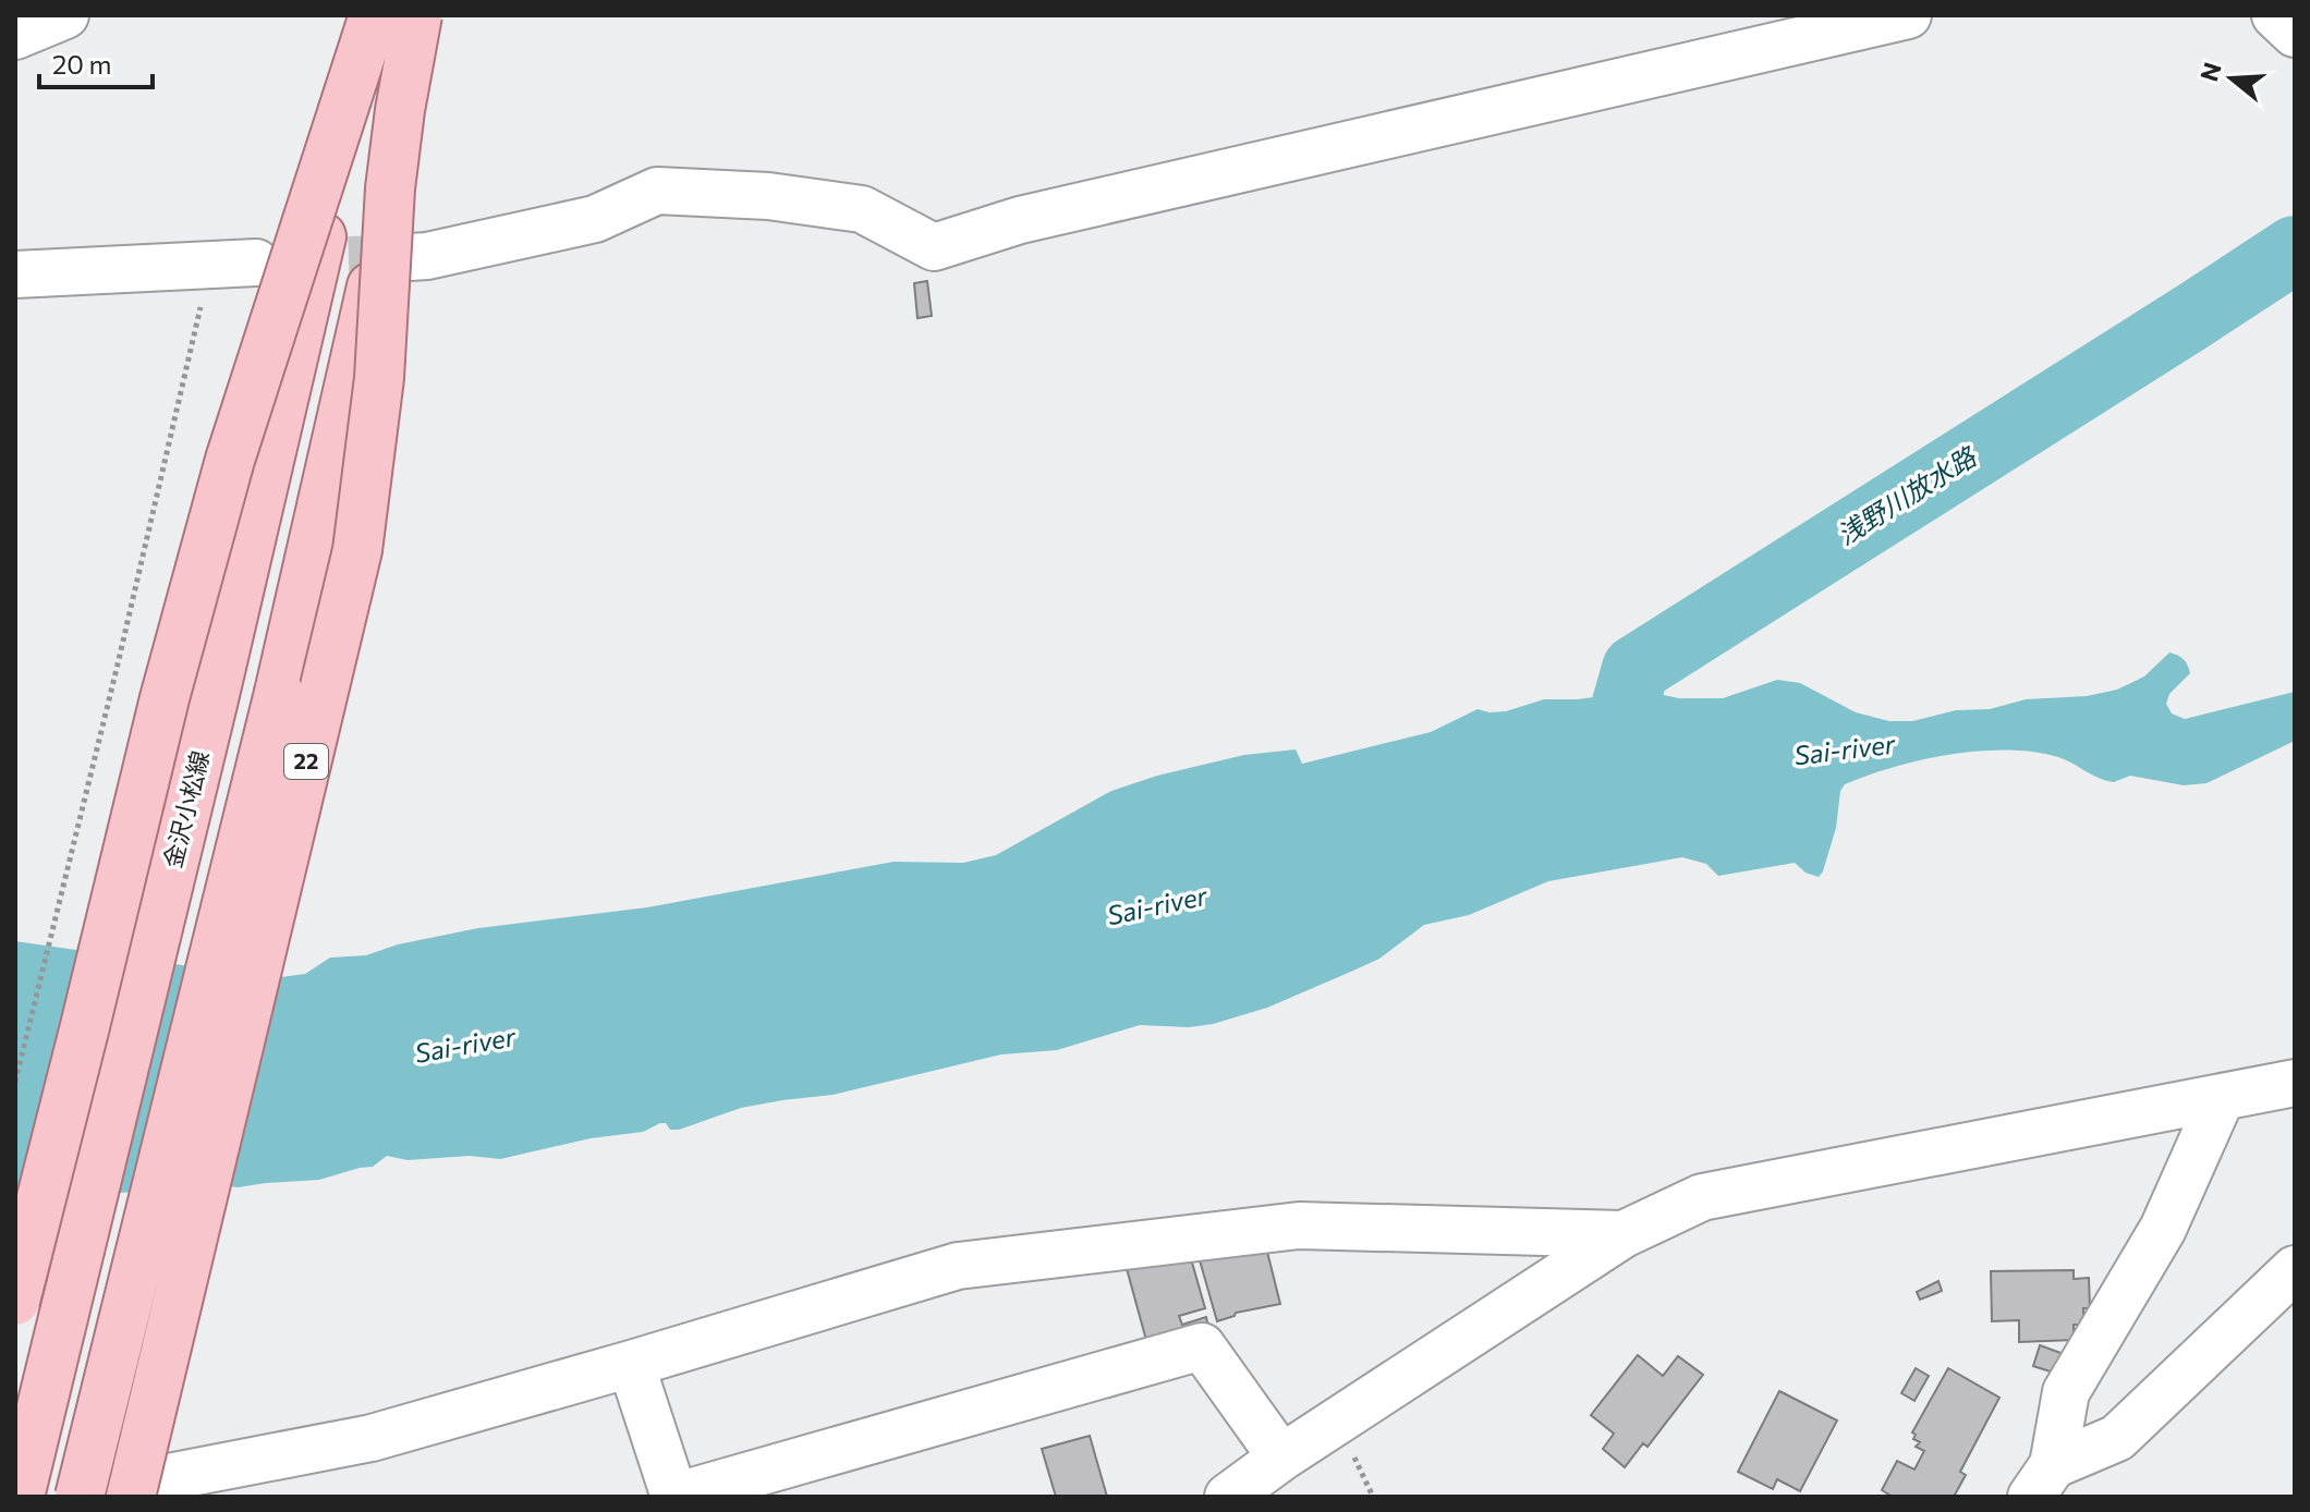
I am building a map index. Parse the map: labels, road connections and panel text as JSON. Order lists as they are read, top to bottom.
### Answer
{
  "streets": {
    "main road": ["22", "金沢小松線"]
  },
  "water": ["浅野川放水路", "Sai-river"],
  "scale_bar": "20 m",
  "north": "left"
}
